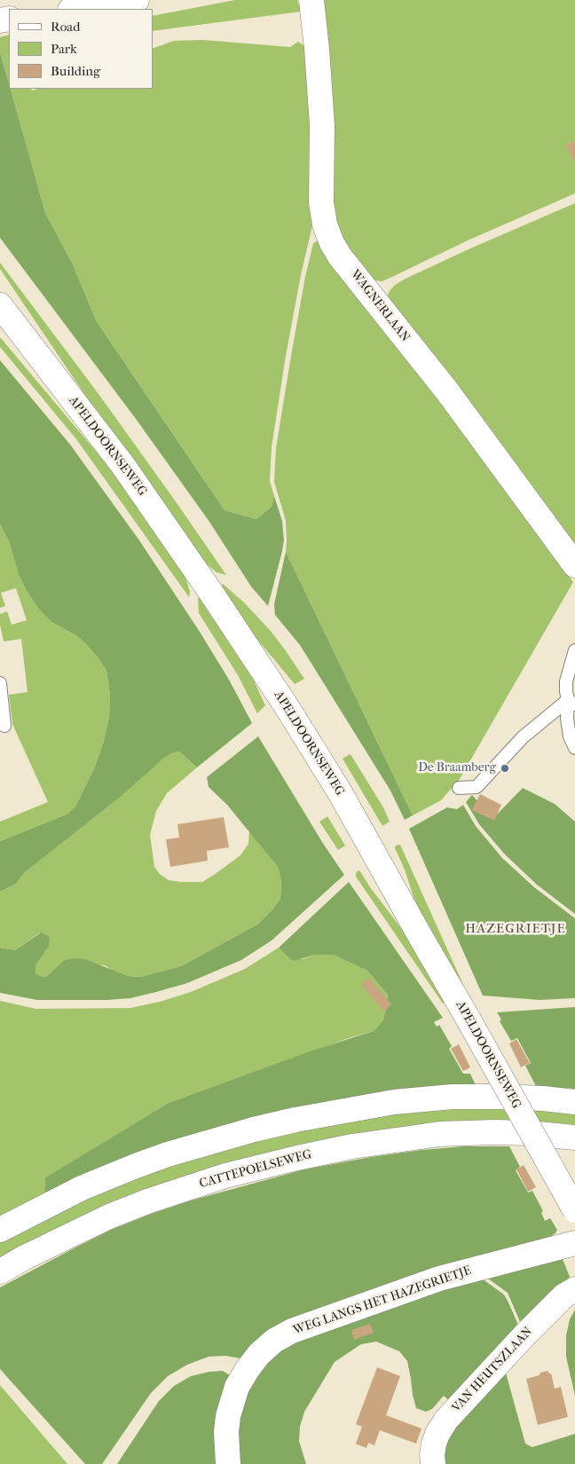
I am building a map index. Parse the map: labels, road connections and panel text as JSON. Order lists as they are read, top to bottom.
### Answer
{
  "streets": {
    "street": [
      "WAGNERLAAN",
      "APELDOORNSEWEG",
      "CATTEPOELSEWEG",
      "WEG LANGS HET HAZEGRIETJE",
      "VAN HEUTSZLAAN"
    ]
  },
  "districts": ["HAZEGRIETJE"],
  "places": ["De Braamberg"],
  "legend": ["Road", "Park", "Building"]
}
